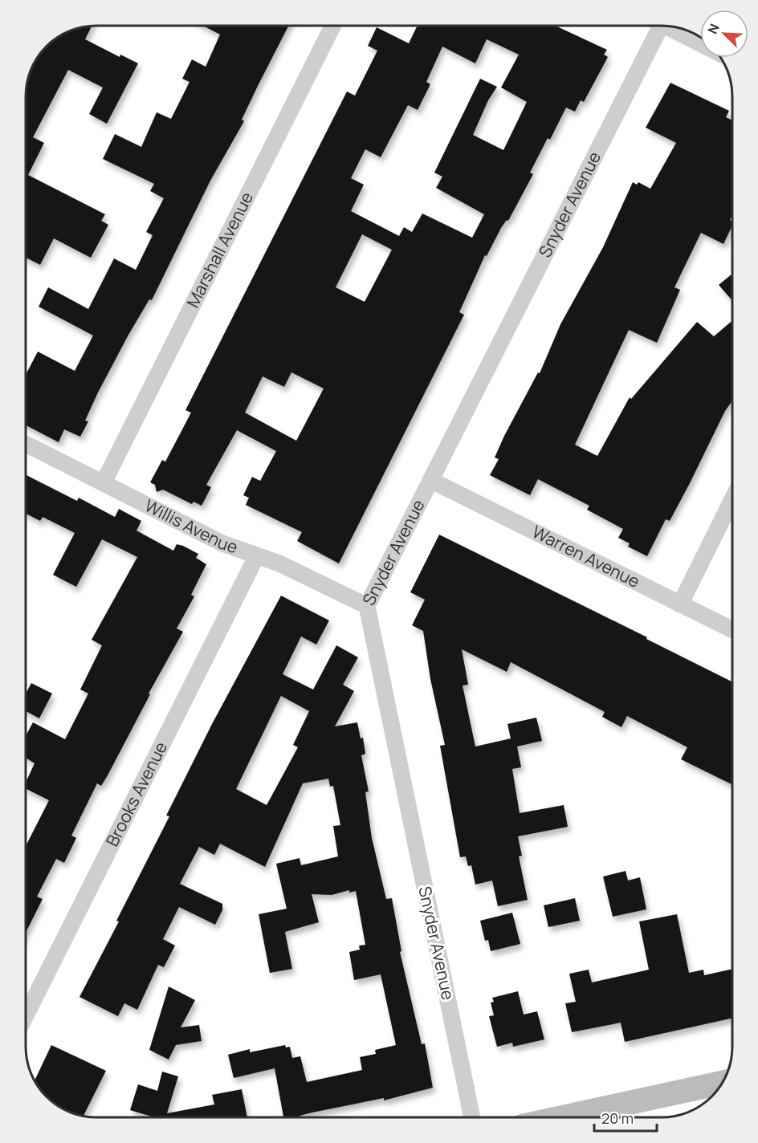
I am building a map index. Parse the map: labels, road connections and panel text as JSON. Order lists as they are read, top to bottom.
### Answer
{
  "streets": {
    "street": [
      "Snyder Avenue",
      "Marshall Avenue",
      "Willis Avenue",
      "Warren Avenue",
      "Brooks Avenue"
    ]
  },
  "crossings": [
    ["Snyder Avenue", "Willis Avenue"],
    ["Snyder Avenue", "Warren Avenue"],
    ["Marshall Avenue", "Willis Avenue"],
    ["Willis Avenue", "Brooks Avenue"]
  ],
  "scale_bar": "20 m",
  "north": "top left"
}
